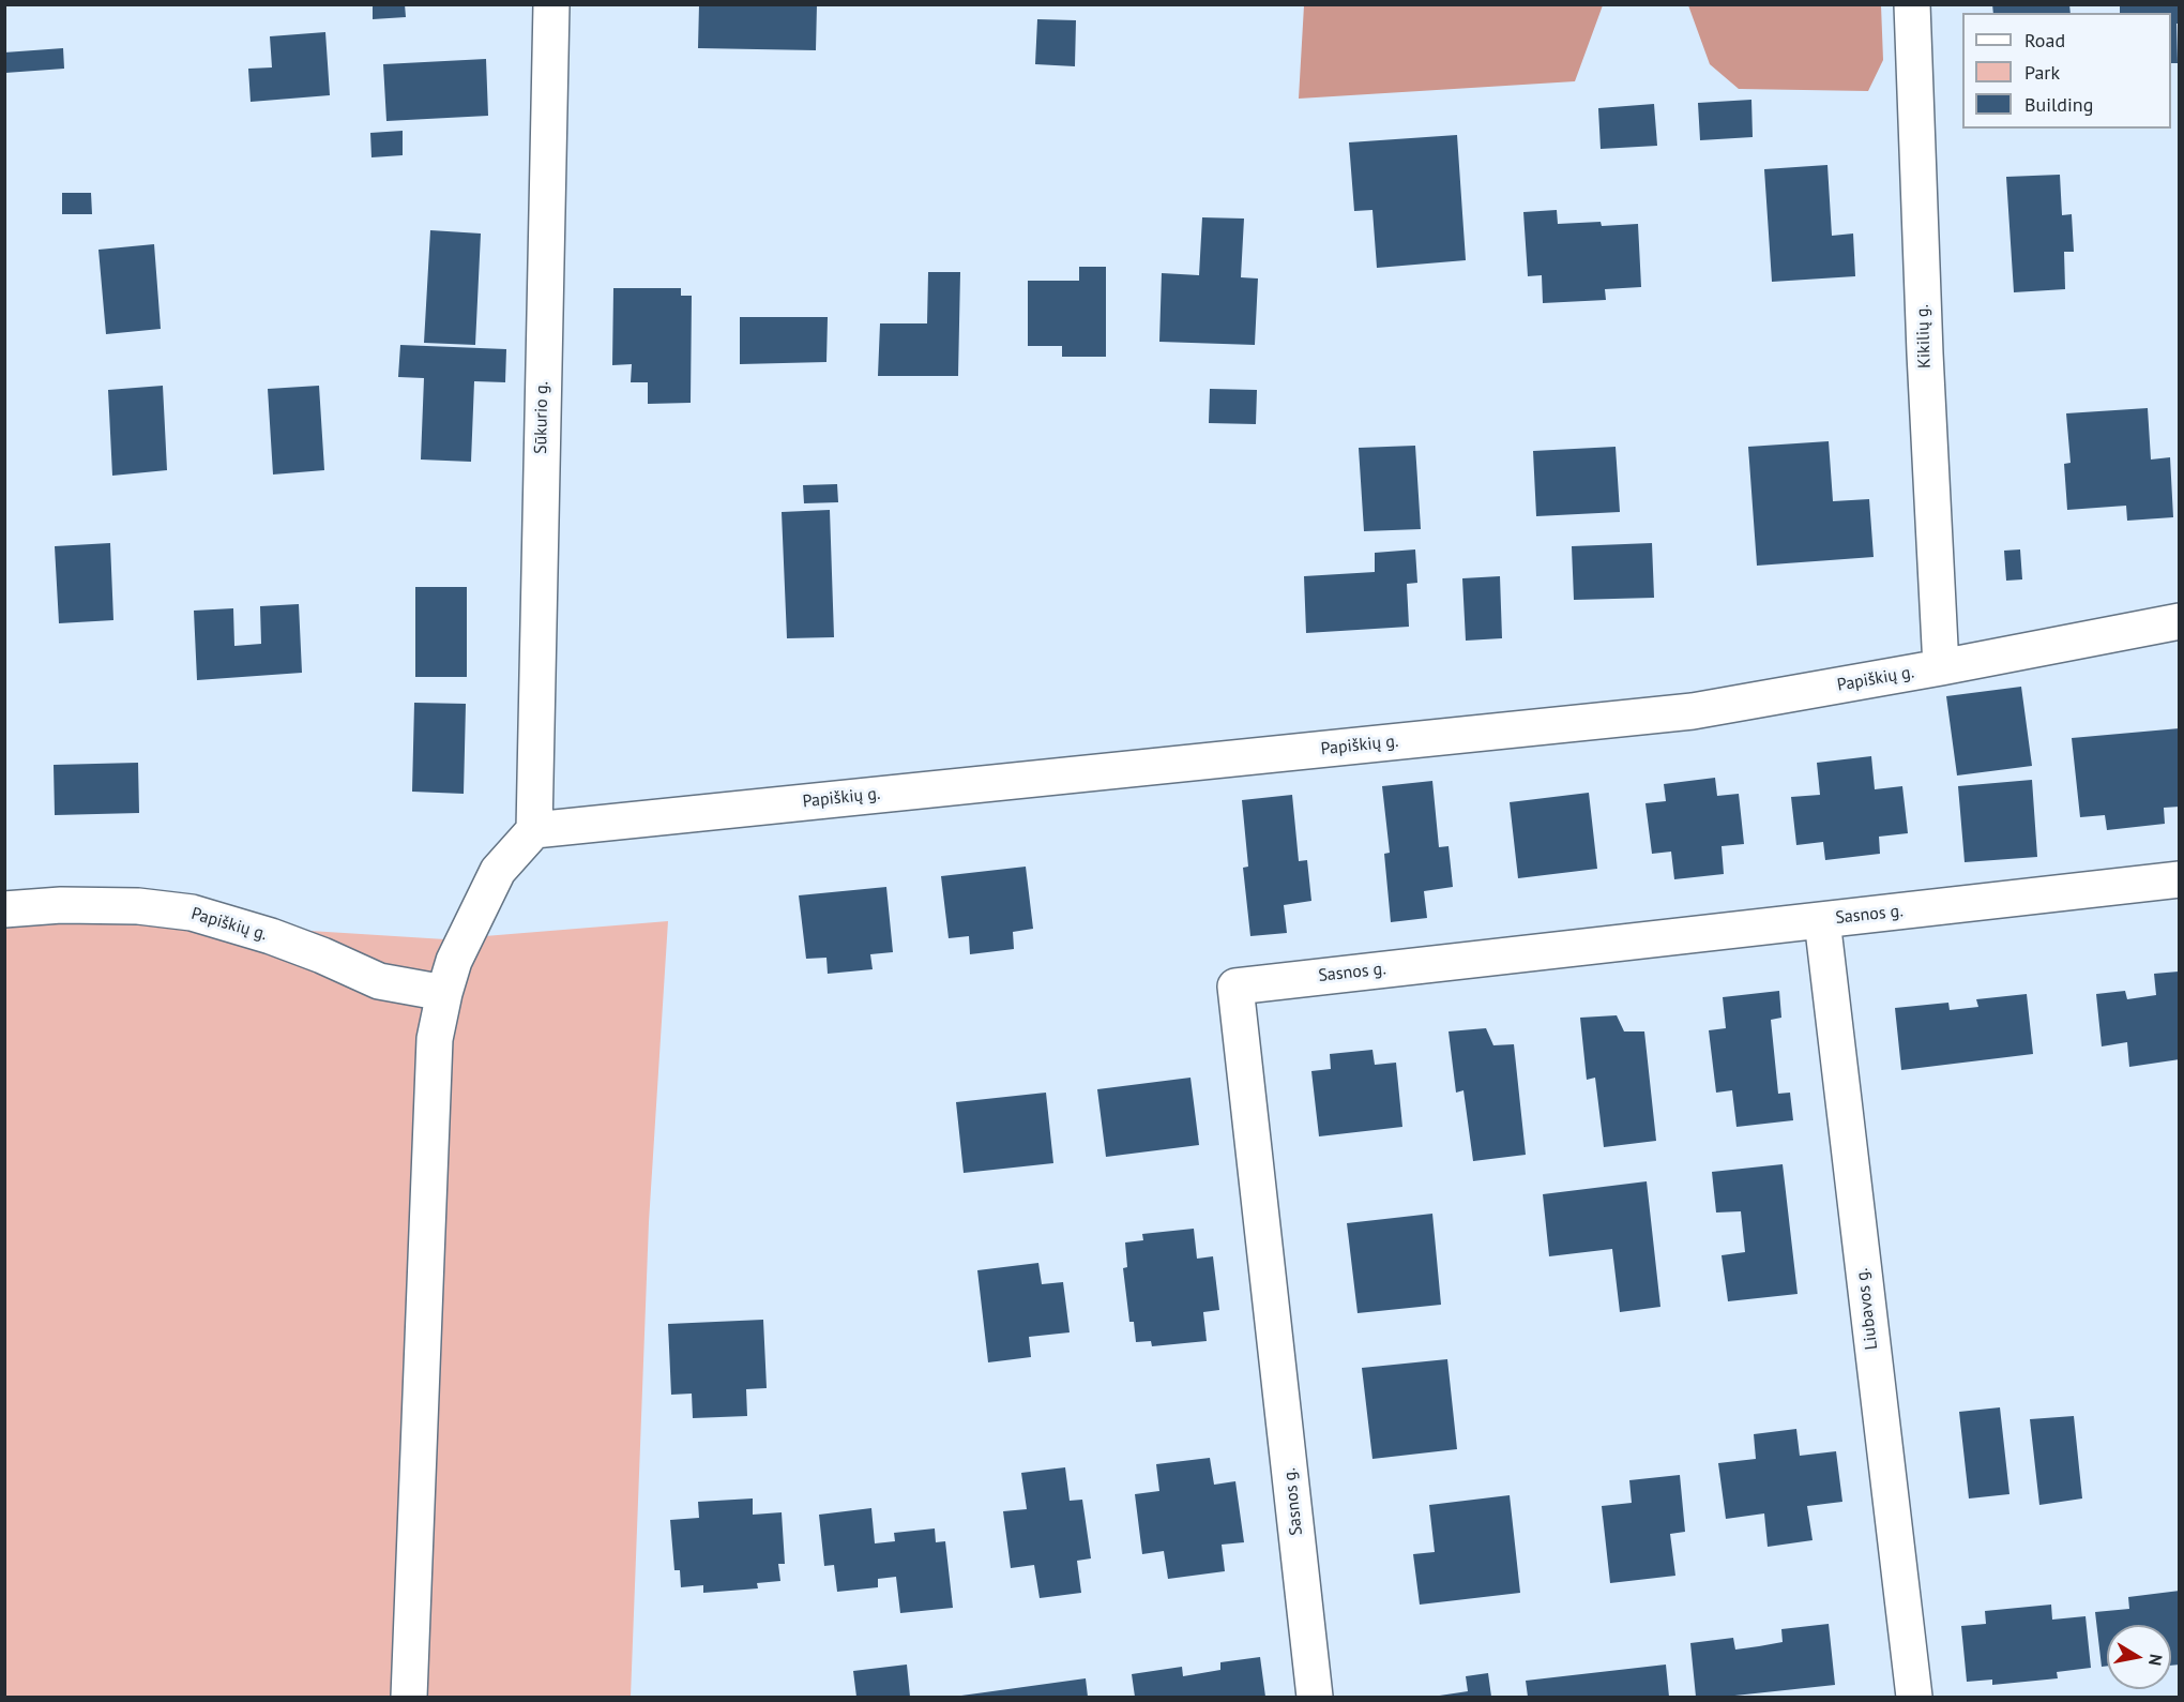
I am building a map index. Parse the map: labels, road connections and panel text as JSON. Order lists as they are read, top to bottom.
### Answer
{
  "streets": {
    "street": [
      "Kikilių g.",
      "Sūkurio g.",
      "Papiškių g.",
      "Sasnos g.",
      "Liubavos g."
    ]
  },
  "crossings": [
    ["Kikilių g.", "Papiškių g."],
    ["Sūkurio g.", "Papiškių g."],
    ["Sasnos g.", "Liubavos g."]
  ],
  "legend": ["Road", "Park", "Building"],
  "north": "right"
}
